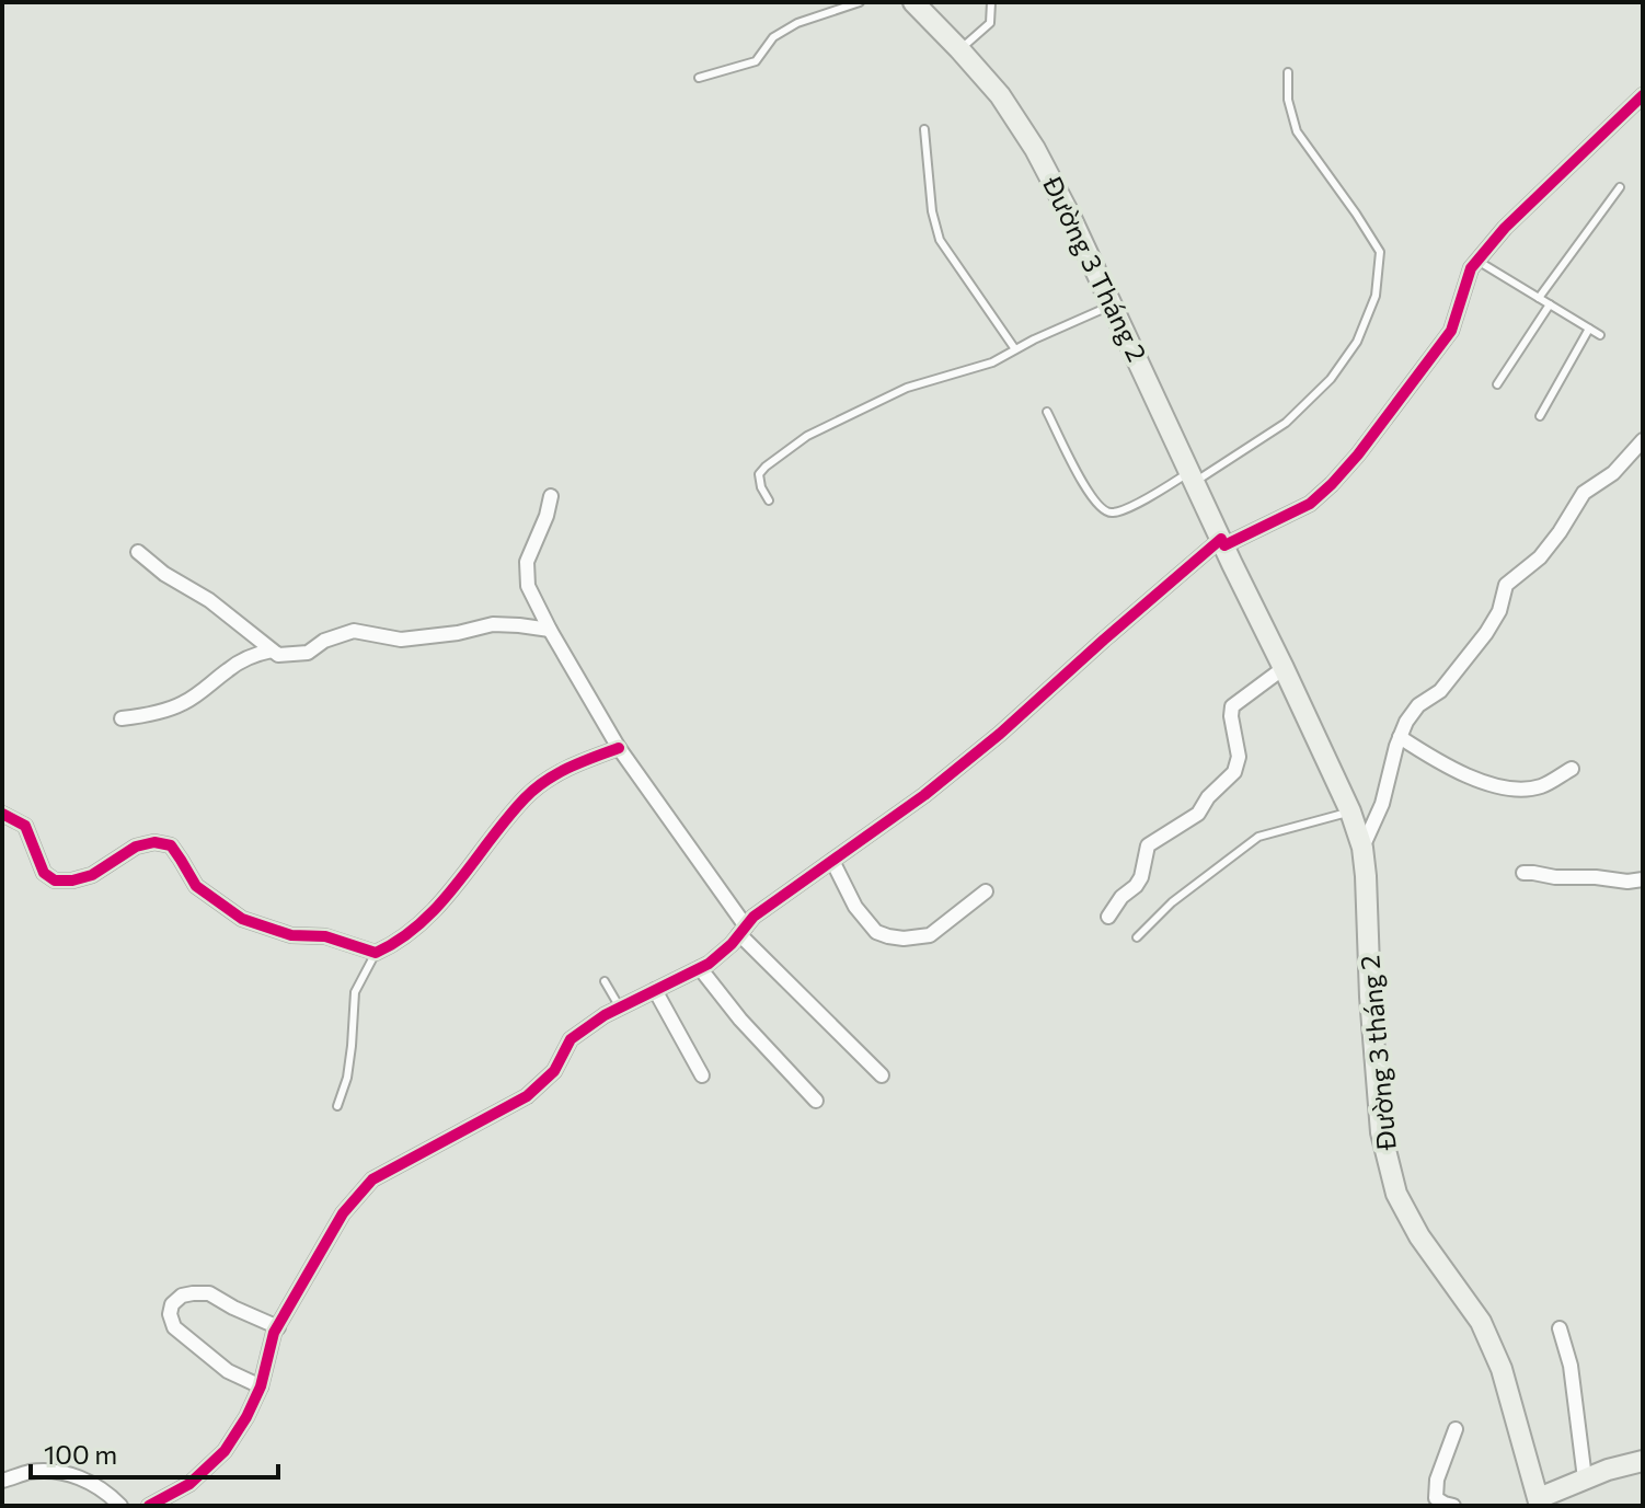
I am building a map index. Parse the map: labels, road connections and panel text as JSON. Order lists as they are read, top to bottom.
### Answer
{
  "streets": {
    "main road": ["Đường 3 Tháng 2", "Đường 3 tháng 2"]
  },
  "crossings": [
    ["Đường 3 Tháng 2", "Đường 3 tháng 2"]
  ],
  "scale_bar": "100 m"
}
